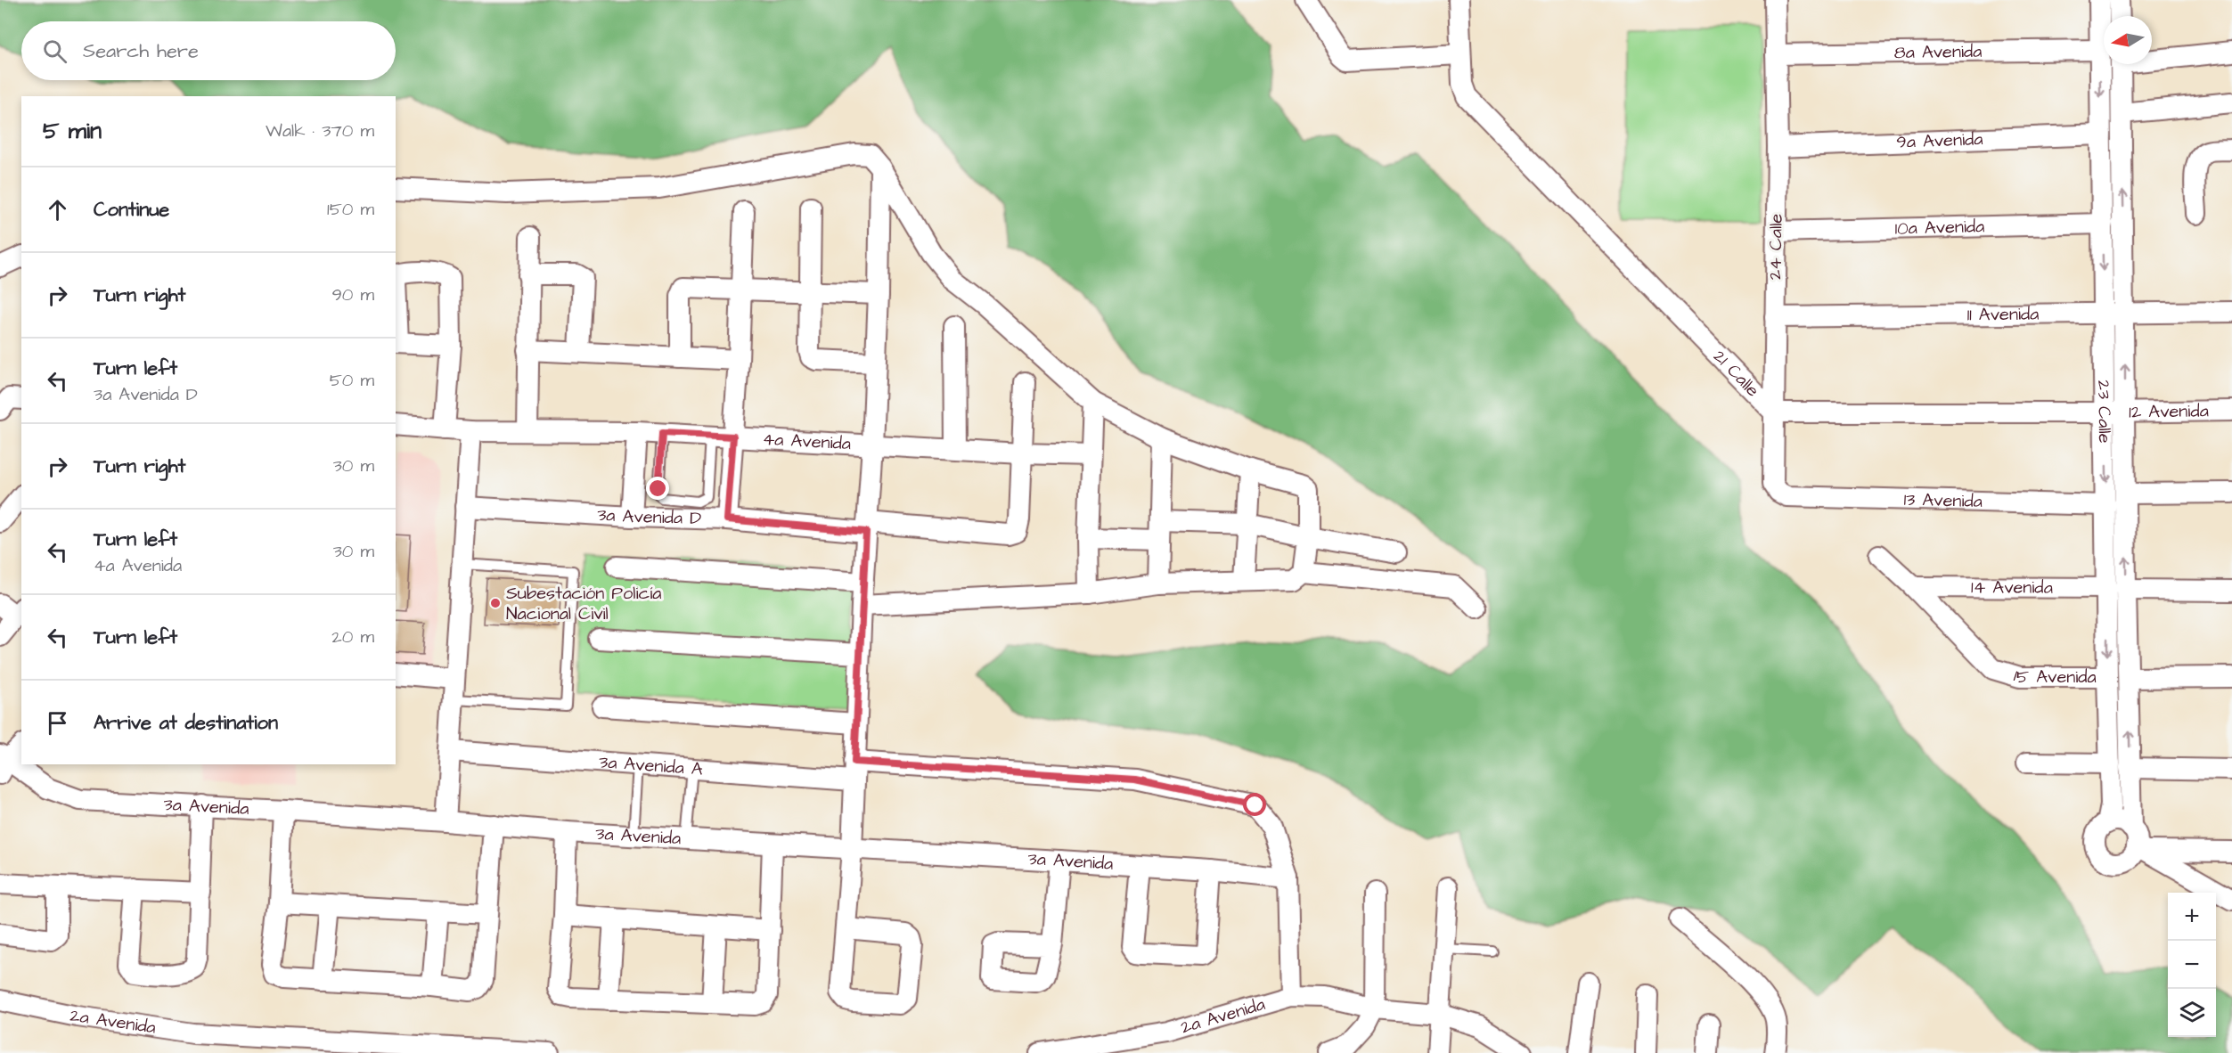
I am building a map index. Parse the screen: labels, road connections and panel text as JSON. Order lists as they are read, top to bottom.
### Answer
{
  "streets": {
    "street": [
      "8a Avenida",
      "9a Avenida",
      "10a Avenida",
      "24 Calle",
      "11 Avenida",
      "21 Calle",
      "23 Calle",
      "12 Avenida",
      "4a Avenida",
      "13 Avenida",
      "3a Avenida D",
      "14 Avenida",
      "15 Avenida",
      "3a Avenida A",
      "3a Avenida",
      "2a Avenida"
    ]
  },
  "crossings": [
    ["8a Avenida", "24 Calle"],
    ["8a Avenida", "23 Calle"],
    ["9a Avenida", "24 Calle"],
    ["9a Avenida", "23 Calle"],
    ["10a Avenida", "24 Calle"],
    ["10a Avenida", "23 Calle"],
    ["24 Calle", "11 Avenida"],
    ["24 Calle", "21 Calle"],
    ["24 Calle", "13 Avenida"],
    ["11 Avenida", "23 Calle"],
    ["23 Calle", "12 Avenida"],
    ["23 Calle", "13 Avenida"],
    ["23 Calle", "14 Avenida"],
    ["23 Calle", "15 Avenida"],
    ["4a Avenida", "3a Avenida D"],
    ["14 Avenida", "15 Avenida"],
    ["3a Avenida A", "3a Avenida"],
    ["3a Avenida A", "2a Avenida"]
  ],
  "places": ["Subestación Policía Nacional Civil"],
  "north": "left",
  "page": {
    "search": "Search here",
    "heading": ["5 min", "Walk · 370 m"],
    "list": [
      ["Continue", "150 m"],
      ["Turn right", "90 m"],
      ["Turn left", "3a Avenida D", "50 m"],
      ["Turn right", "30 m"],
      ["Turn left", "4a Avenida", "30 m"],
      ["Turn left", "20 m"],
      "Arrive at destination"
    ],
    "map_buttons": ["+", "−"]
  }
}
